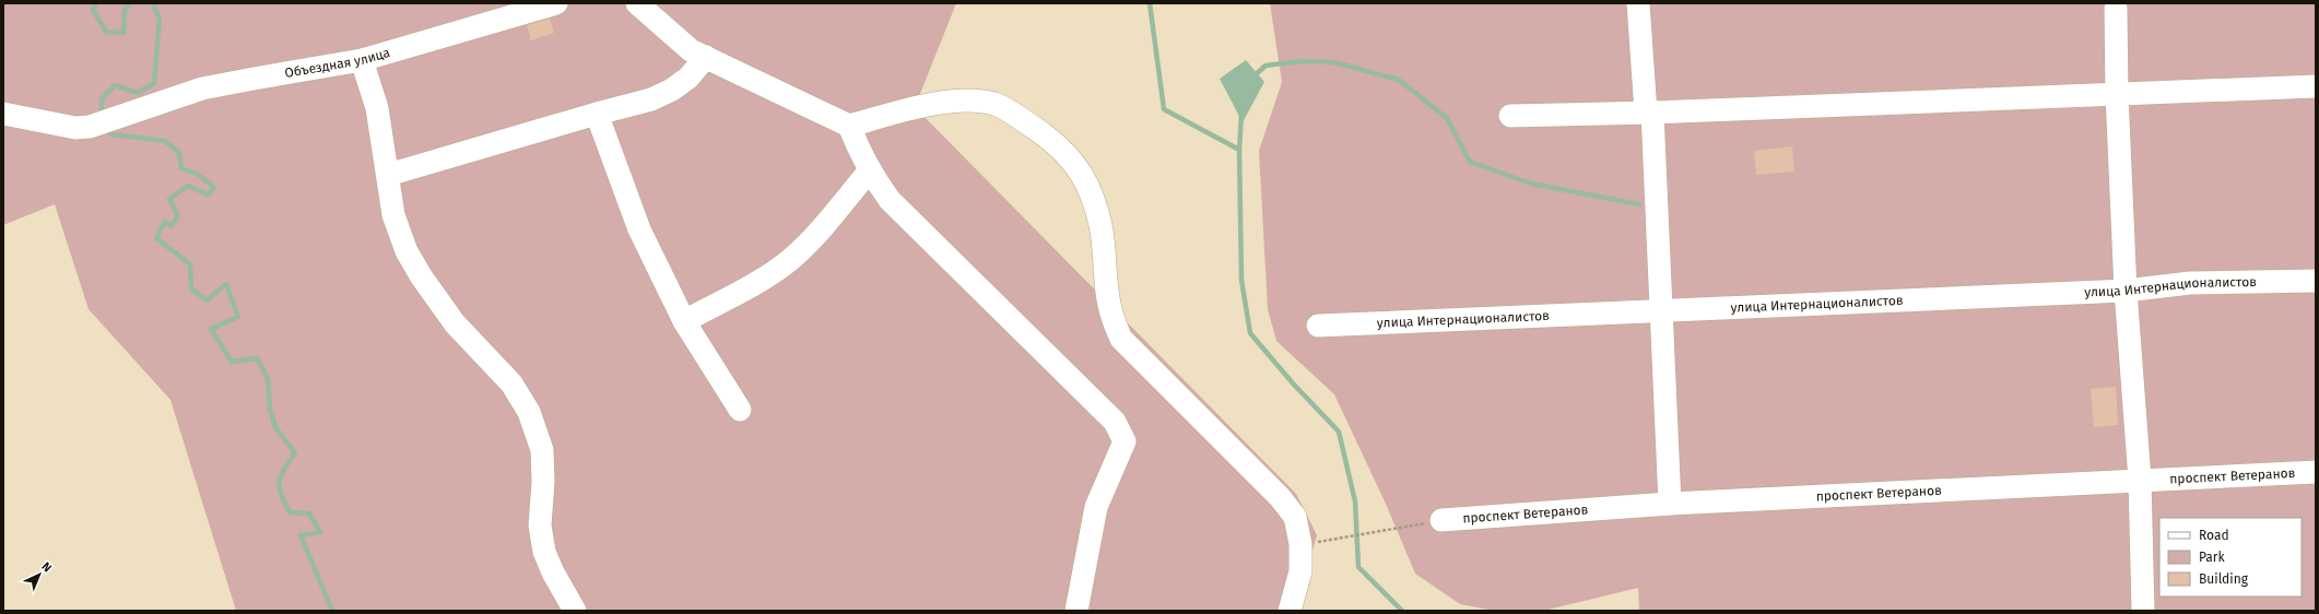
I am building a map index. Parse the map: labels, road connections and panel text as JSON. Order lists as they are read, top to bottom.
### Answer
{
  "streets": {
    "street": ["Объездная улица", "улица Интернационалистов", "проспект Ветеранов"]
  },
  "legend": ["Road", "Park", "Building"],
  "north": "top right"
}
